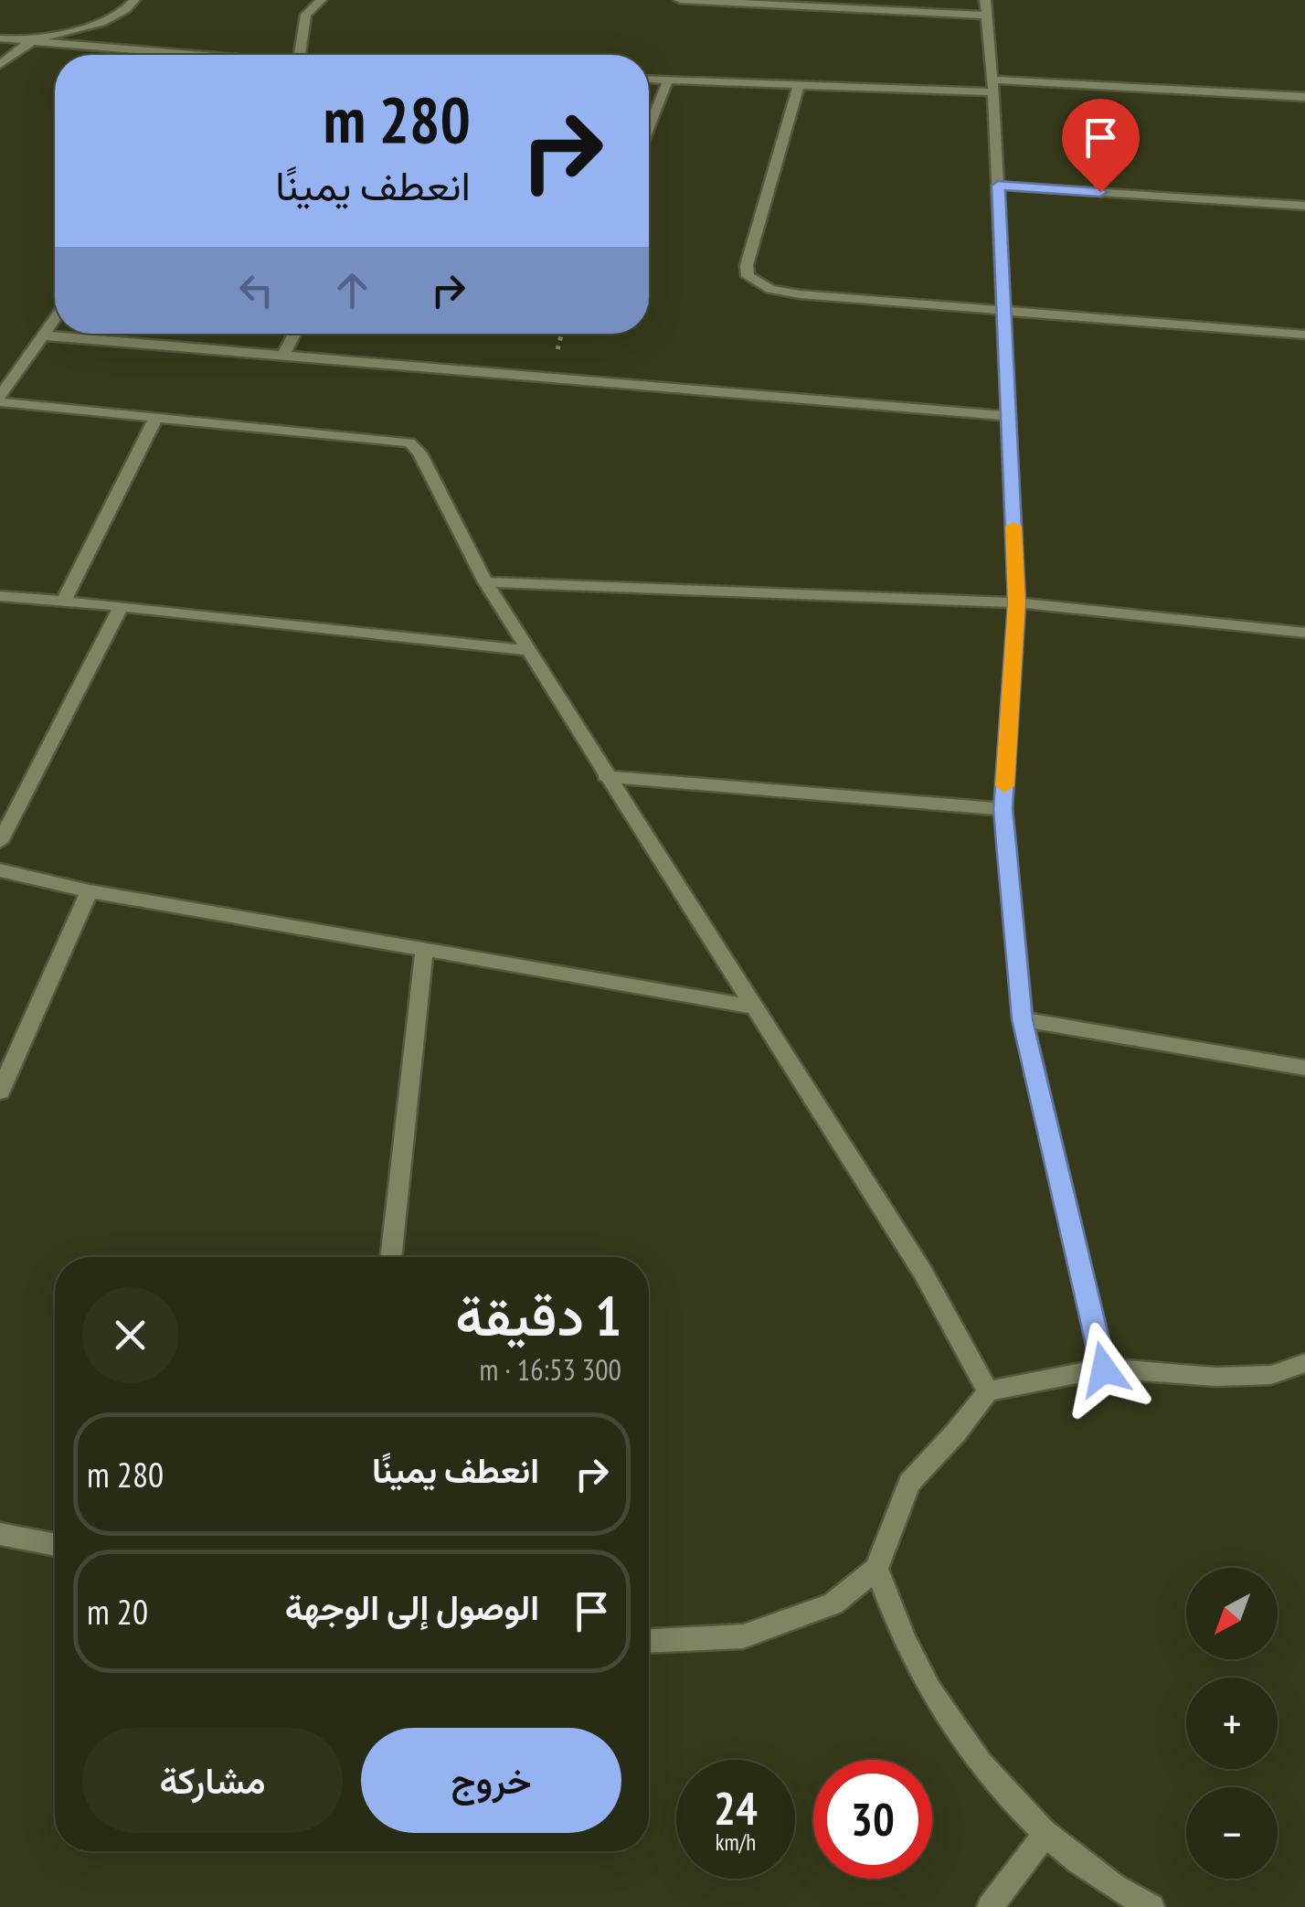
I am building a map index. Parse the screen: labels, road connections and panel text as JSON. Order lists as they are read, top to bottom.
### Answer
{
  "north": "bottom left",
  "page": {
    "turn": ["280 m", "انعطف يمينًا"],
    "heading": ["1 دقيقة", "300 m · 16:53"],
    "list": [
      {
        "name": "انعطف يمينًا",
        "value": "280 m"
      },
      {
        "name": "الوصول إلى الوجهة",
        "value": "20 m"
      }
    ],
    "map_buttons": ["+", "−"],
    "buttons": ["خروج", "مشاركة"],
    "speed": "24 km/h",
    "limit": "30"
  }
}
